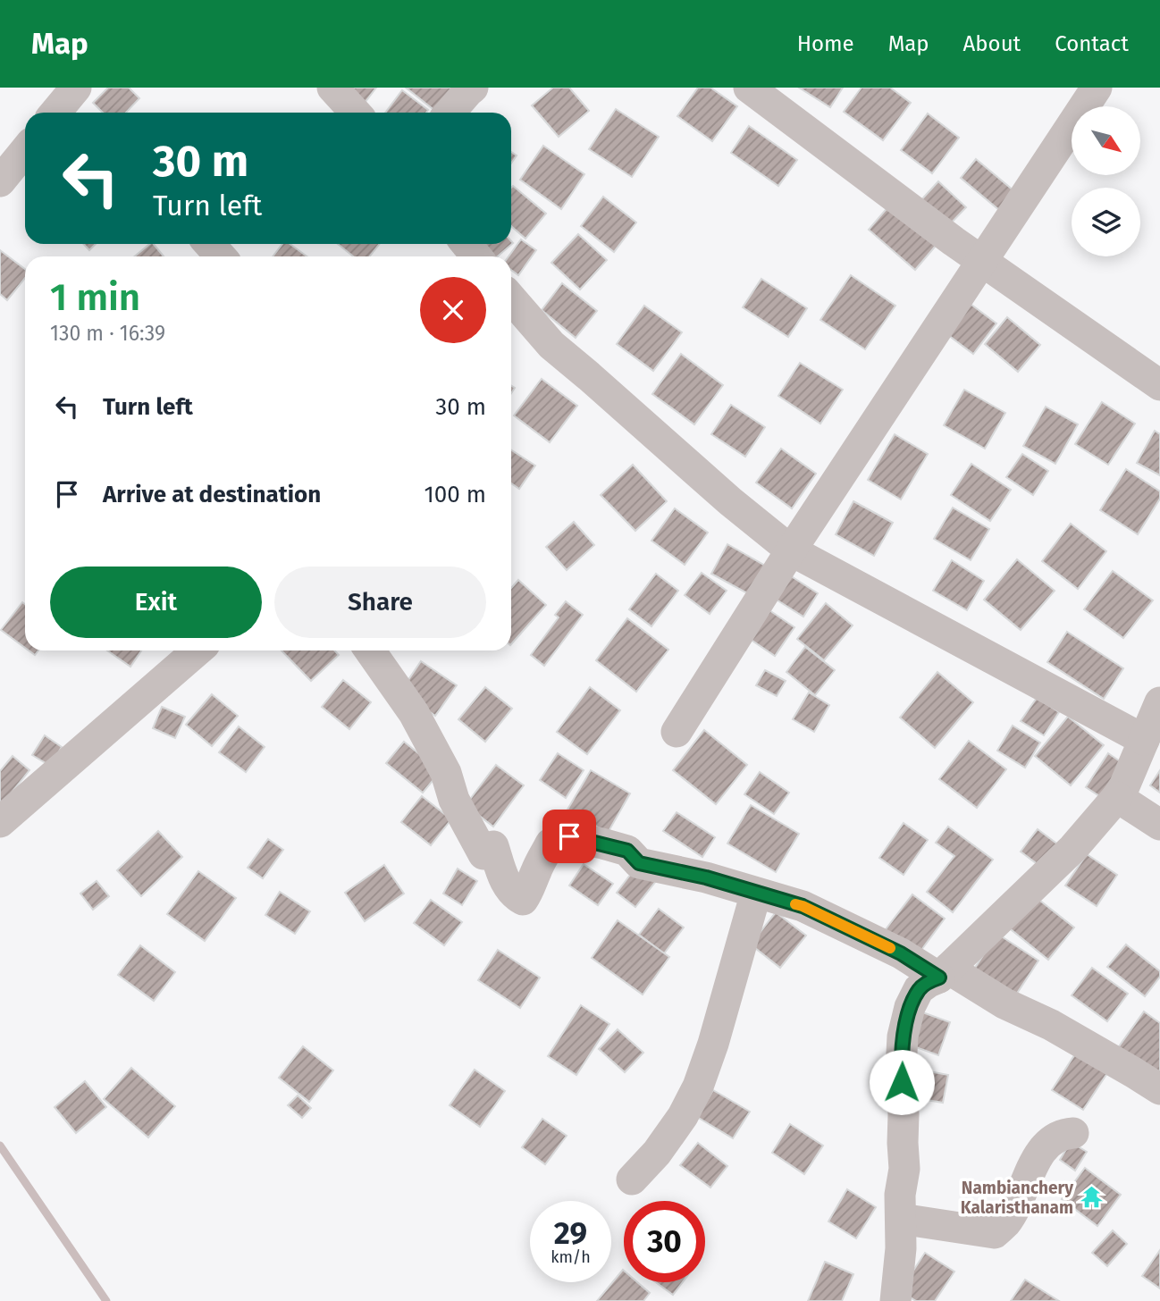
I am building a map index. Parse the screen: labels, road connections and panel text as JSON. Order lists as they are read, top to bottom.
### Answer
{
  "places": {
    "temple": ["Nambianchery Kalaristhanam"]
  },
  "north": "bottom right",
  "page": {
    "header": "Map",
    "nav": [
      "Home",
      "Map",
      "About",
      "Contact"
    ],
    "turn": ["30 m", "Turn left"],
    "heading": ["1 min", "130 m · 16:39"],
    "list": [
      {
        "name": "Turn left",
        "value": "30 m"
      },
      {
        "name": "Arrive at destination",
        "value": "100 m"
      }
    ],
    "buttons": ["Exit", "Share"],
    "speed": "29 km/h",
    "limit": "30"
  }
}
